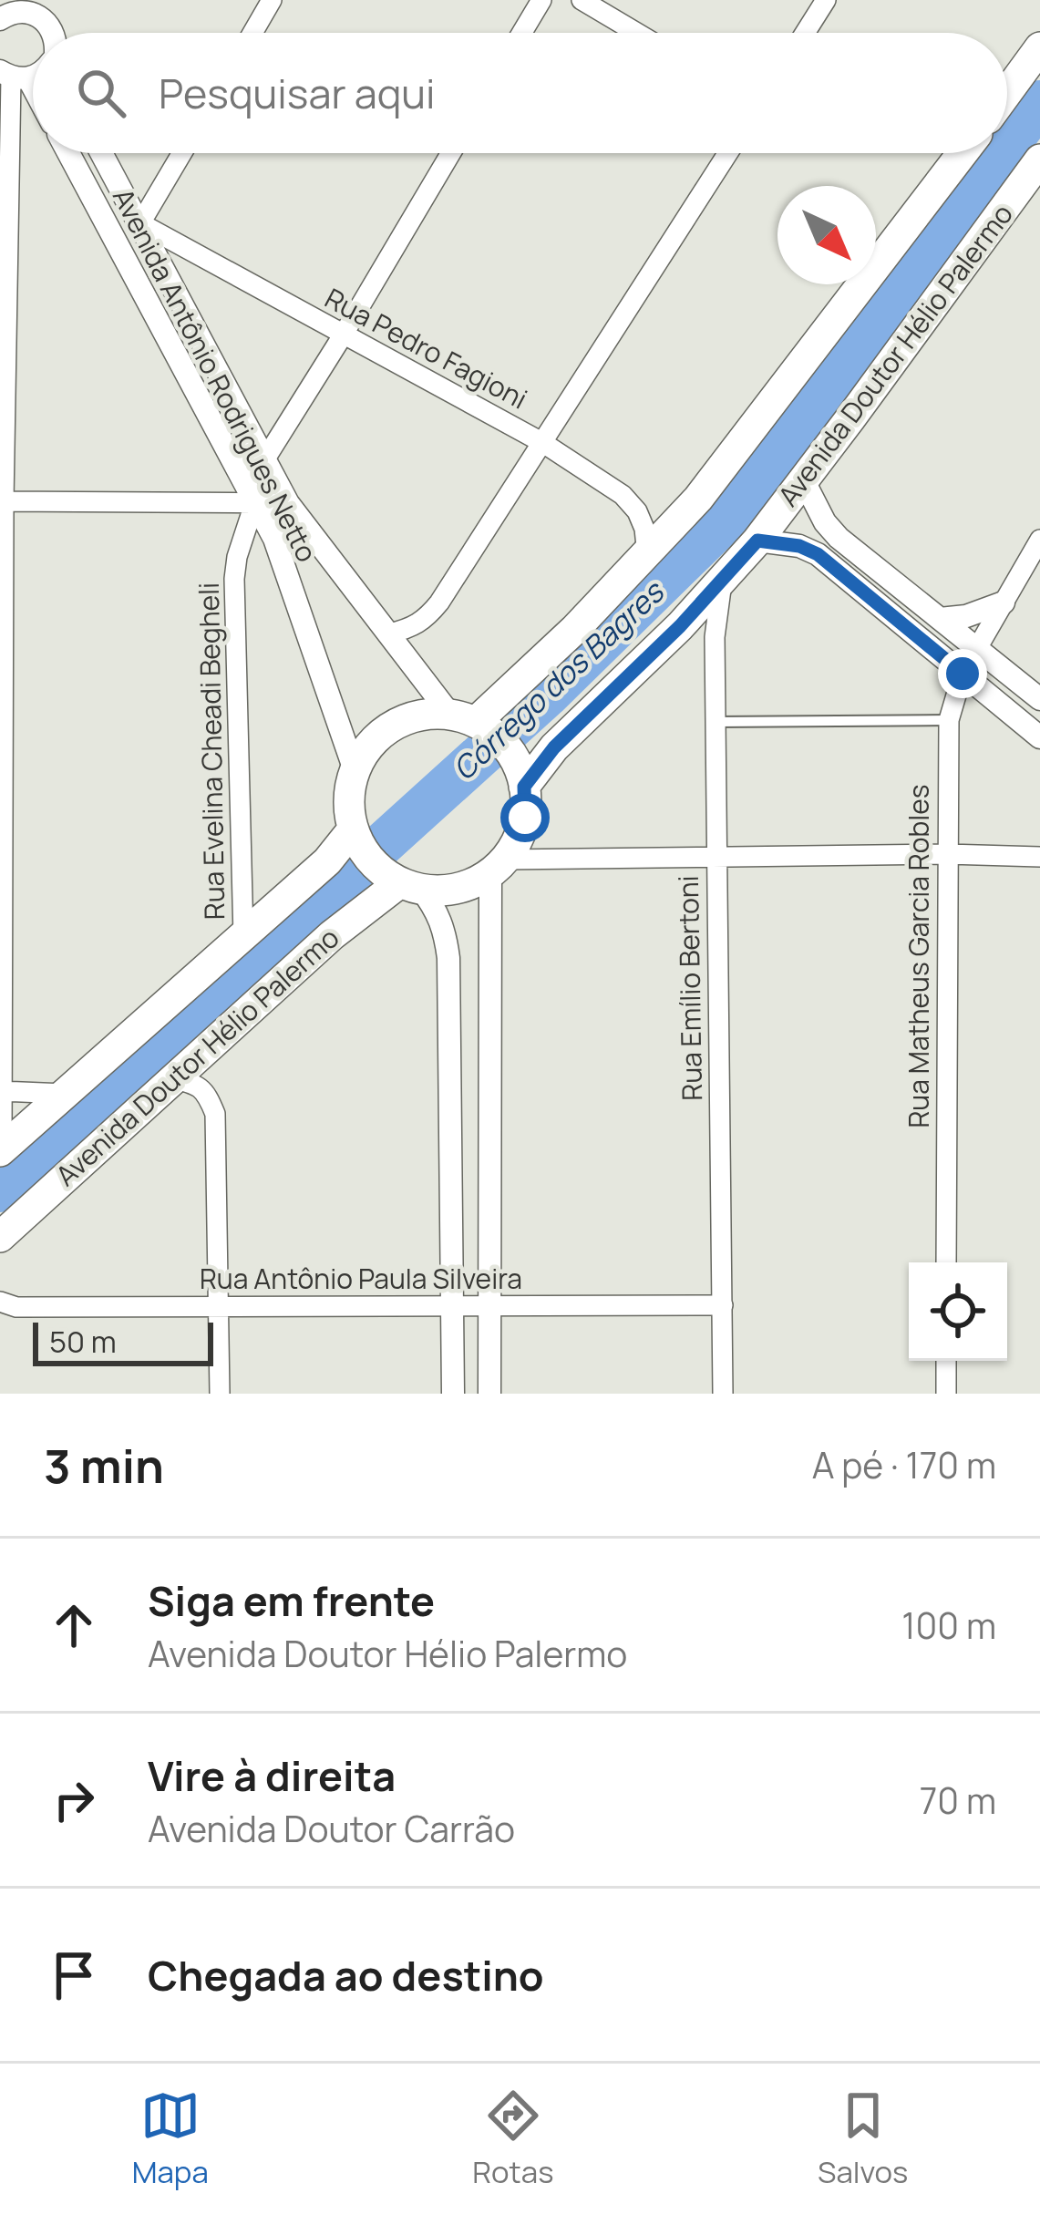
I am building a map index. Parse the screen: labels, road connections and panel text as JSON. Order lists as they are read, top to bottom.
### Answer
{
  "streets": {
    "main road": ["Avenida Doutor Hélio Palermo"],
    "street": [
      "Rua Pedro Fagioni",
      "Avenida Antônio Rodrigues Netto",
      "Rua Evelina Cheadi Begheli",
      "Rua Matheus Garcia Robles",
      "Rua Emílio Bertoni",
      "Rua Antônio Paula Silveira"
    ]
  },
  "crossings": [
    ["Rua Pedro Fagioni", "Avenida Antônio Rodrigues Netto"],
    ["Avenida Doutor Hélio Palermo", "Avenida Antônio Rodrigues Netto"],
    ["Avenida Doutor Hélio Palermo", "Rua Emílio Bertoni"],
    ["Avenida Antônio Rodrigues Netto", "Rua Evelina Cheadi Begheli"],
    ["Rua Emílio Bertoni", "Rua Antônio Paula Silveira"]
  ],
  "water": ["Córrego dos Bagres"],
  "scale_bar": "50 m",
  "north": "bottom right",
  "page": {
    "search": "Pesquisar aqui",
    "scale": "50 m",
    "heading": ["3 min", "A pé · 170 m"],
    "list": [
      ["Siga em frente", "Avenida Doutor Hélio Palermo", "100 m"],
      ["Vire à direita", "Avenida Doutor Carrão", "70 m"],
      "Chegada ao destino"
    ],
    "nav": ["Mapa", "Rotas", "Salvos"]
  }
}
